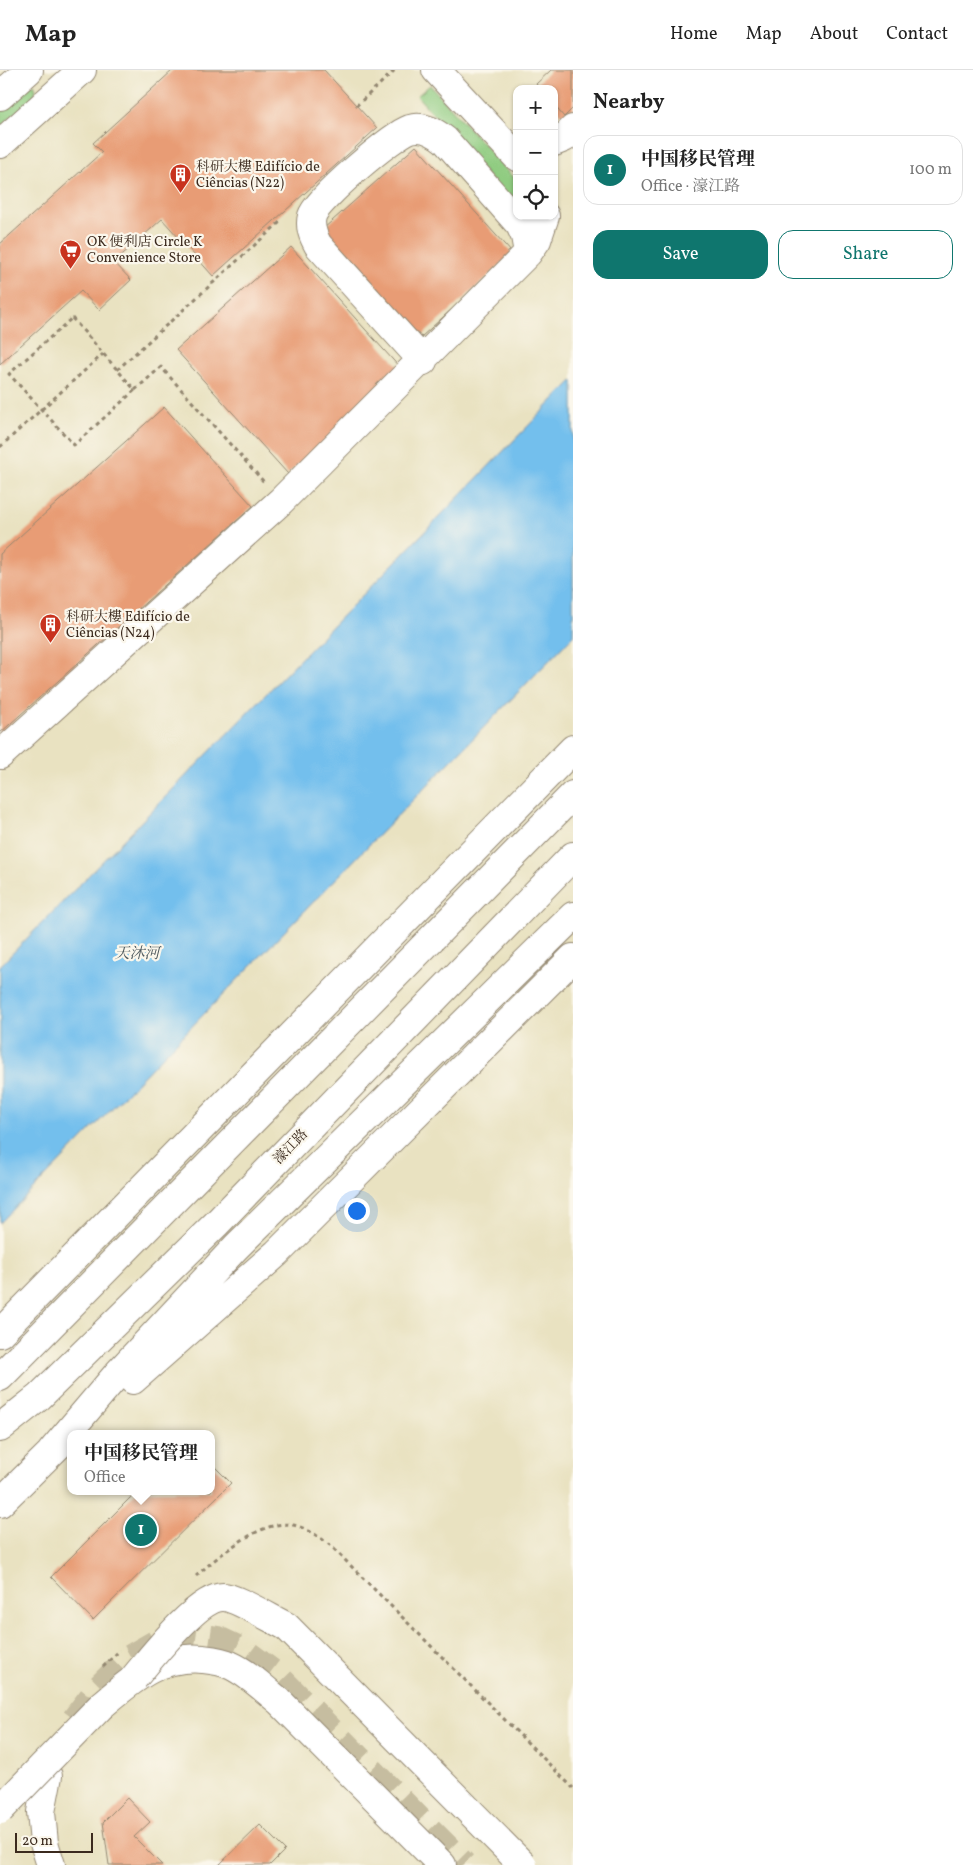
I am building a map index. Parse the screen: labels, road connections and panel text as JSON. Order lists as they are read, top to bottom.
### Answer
{
  "streets": {
    "main road": ["濠江路"]
  },
  "water": ["天沐河"],
  "places": {
    "building": ["科研大樓 Edifício de Ciências (N22)", "科研大樓 Edifício de Ciências (N24)"],
    "supermarket": ["OK 便利店 Circle K Convenience Store"]
  },
  "scale_bar": "20 m",
  "page": {
    "header": "Map",
    "nav": [
      "Home",
      "Map",
      "About",
      "Contact"
    ],
    "heading": "Nearby",
    "map_buttons": ["+", "−"],
    "list": [
      {
        "mark": "1",
        "name": "中国移民管理",
        "note": "Office · 濠江路",
        "value": "100 m"
      }
    ],
    "buttons": ["Save", "Share"],
    "popup": ["中国移民管理", "Office"],
    "pins": "1",
    "scale": "20 m"
  }
}
